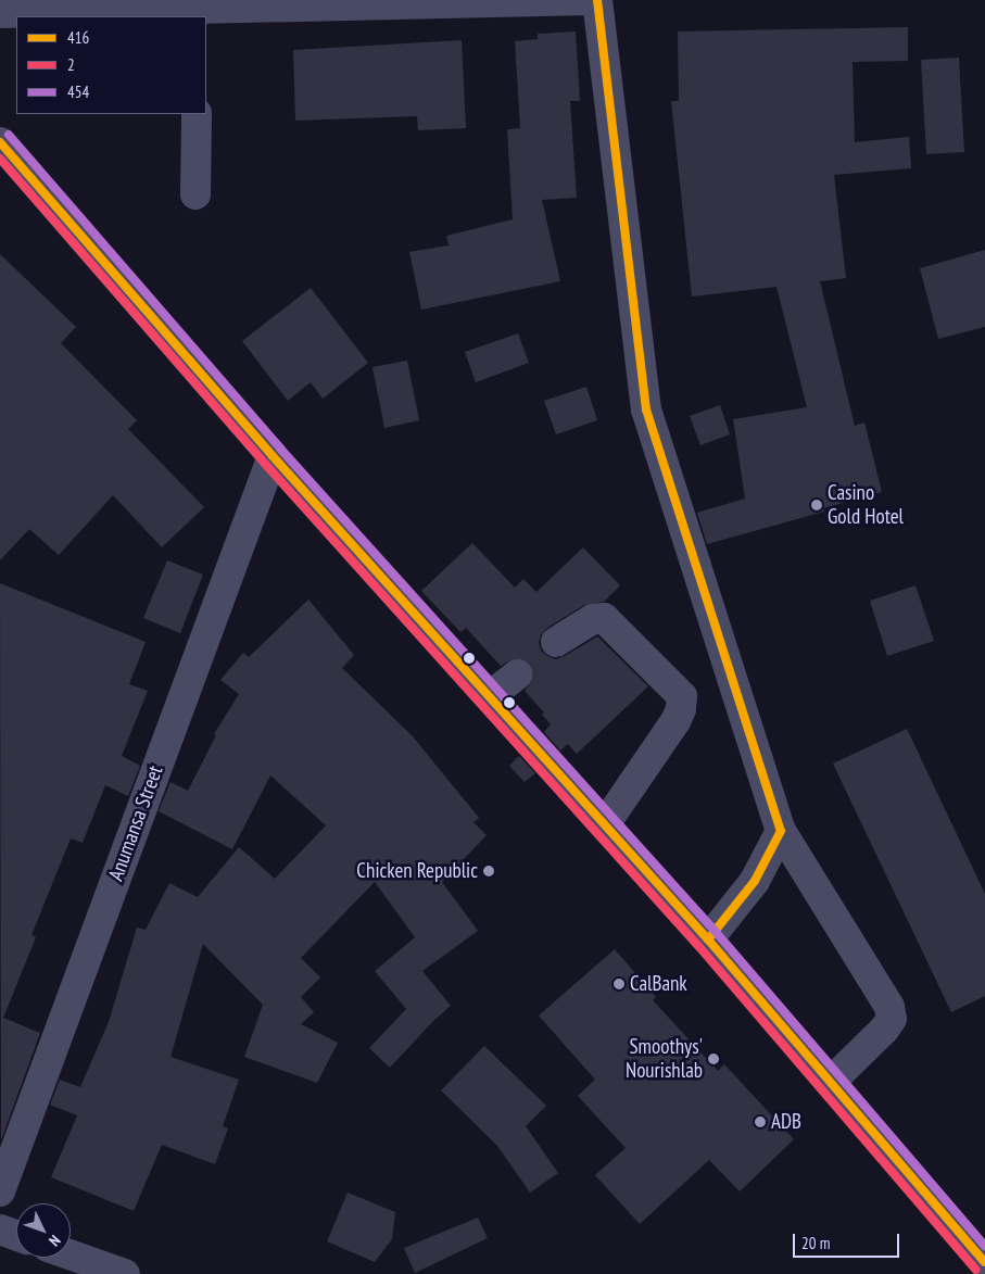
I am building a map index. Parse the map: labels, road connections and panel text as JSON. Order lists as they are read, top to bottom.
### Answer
{
  "streets": {
    "street": ["Anumansa Street"]
  },
  "places": [
    "Casino Gold Hotel",
    "Chicken Republic",
    "CalBank",
    "Smoothys' Nourishlab",
    "ADB"
  ],
  "lines": ["transit line 416", "transit line 454", "transit line 2"],
  "legend": ["416", "2", "454"],
  "scale_bar": "20 m",
  "north": "bottom right"
}
